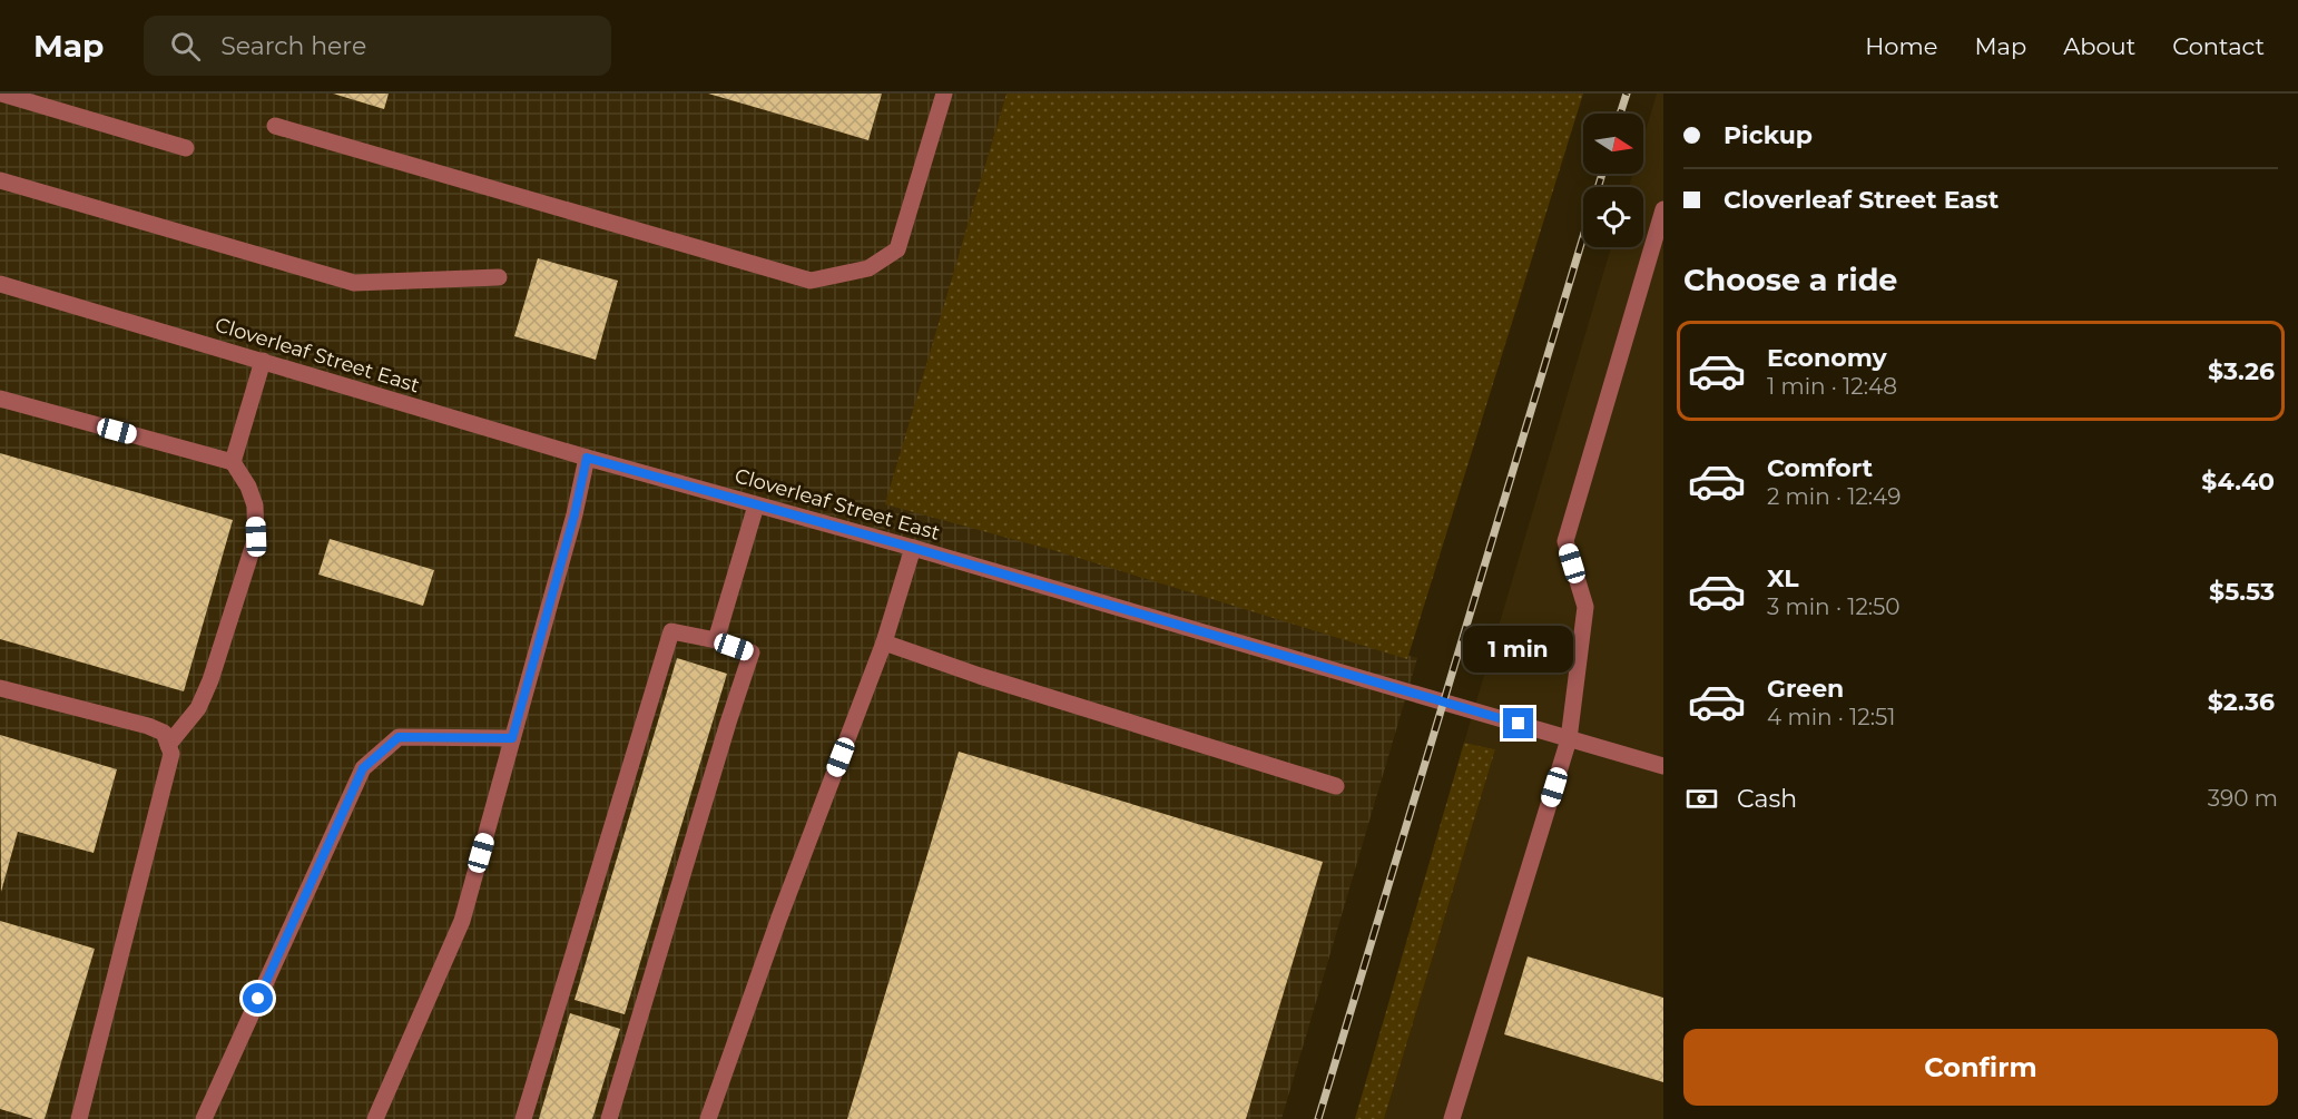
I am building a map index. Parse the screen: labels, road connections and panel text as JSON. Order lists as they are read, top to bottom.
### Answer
{
  "streets": {
    "street": ["Cloverleaf Street East"]
  },
  "north": "right",
  "page": {
    "header": "Map",
    "search": "Search here",
    "nav": [
      "Home",
      "Map",
      "About",
      "Contact"
    ],
    "banner": ["Pickup", "Cloverleaf Street East"],
    "heading": "Choose a ride",
    "list": [
      {
        "name": "Economy",
        "note": "1 min · 12:48",
        "value": "$3.26"
      },
      {
        "name": "Comfort",
        "note": "2 min · 12:49",
        "value": "$4.40"
      },
      {
        "name": "XL",
        "note": "3 min · 12:50",
        "value": "$5.53"
      },
      {
        "name": "Green",
        "note": "4 min · 12:51",
        "value": "$2.36"
      }
    ],
    "bubble": "1 min",
    "pay": ["Cash", "390 m"],
    "buttons": "Confirm"
  }
}
